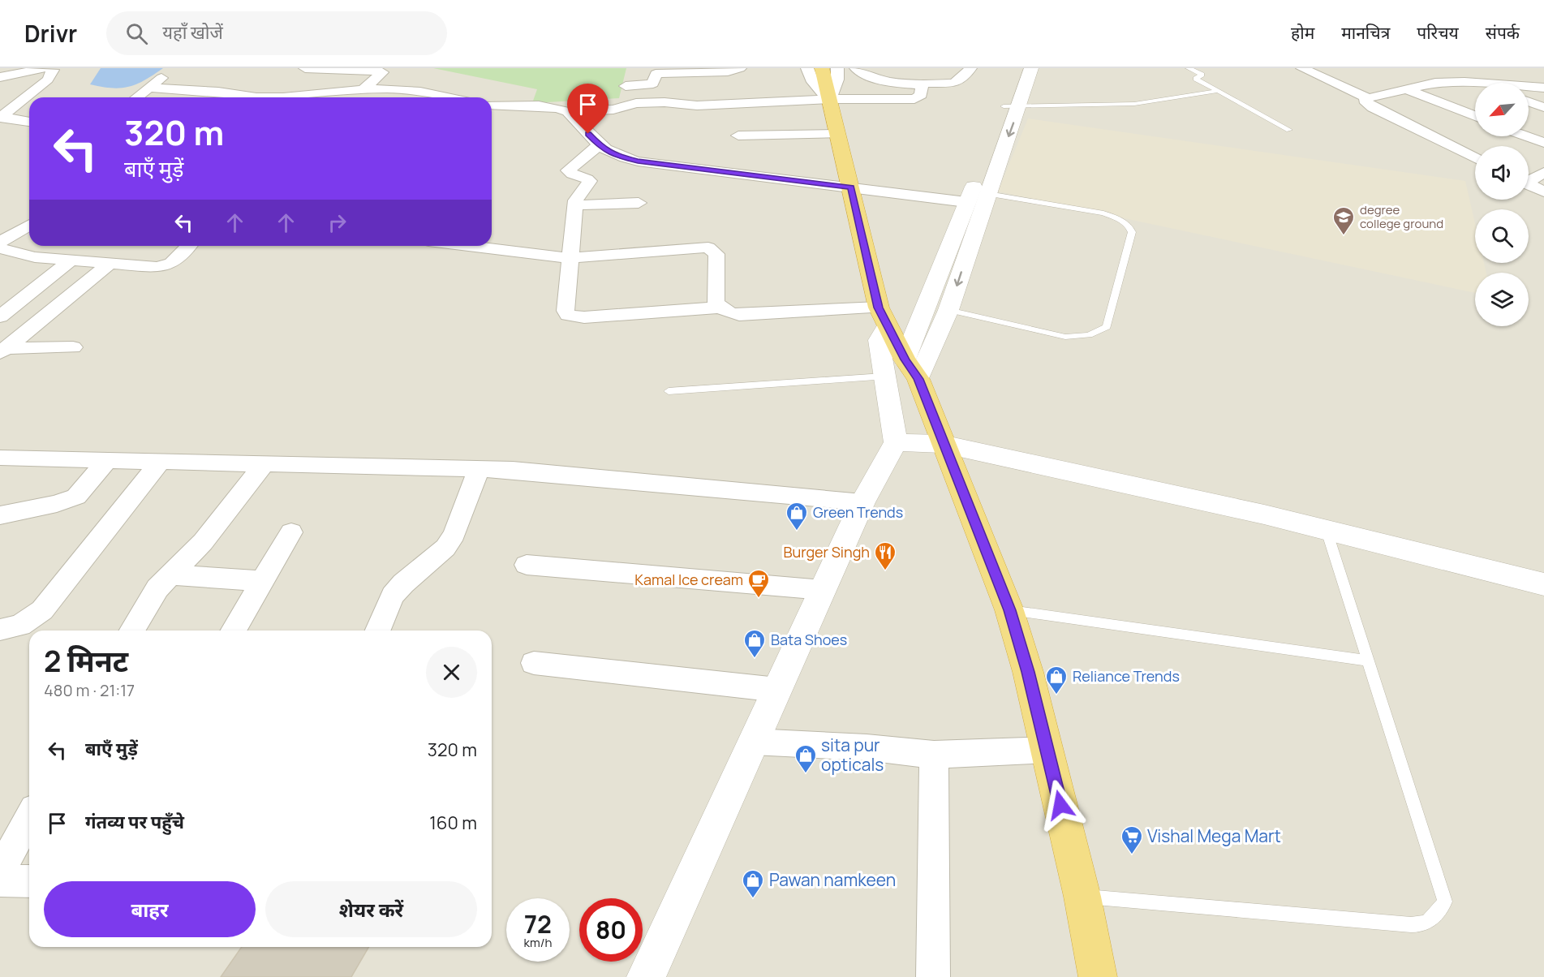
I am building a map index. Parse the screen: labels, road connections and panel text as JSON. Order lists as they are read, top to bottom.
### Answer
{
  "places": {
    "school or university": ["degree college ground"],
    "shop": [
      "Green Trends",
      "Bata Shoes",
      "Reliance Trends",
      "sita pur opticals",
      "Pawan namkeen"
    ],
    "restaurant": ["Burger Singh"],
    "cafe": ["Kamal Ice cream"],
    "supermarket": ["Vishal Mega Mart"]
  },
  "north": "bottom left",
  "page": {
    "header": "Drivr",
    "search": "यहाँ खोजें",
    "nav": [
      "होम",
      "मानचित्र",
      "परिचय",
      "संपर्क"
    ],
    "turn": ["320 m", "बाएँ मुड़ें"],
    "heading": ["2 मिनट", "480 m · 21:17"],
    "list": [
      {
        "name": "बाएँ मुड़ें",
        "value": "320 m"
      },
      {
        "name": "गंतव्य पर पहुँचे",
        "value": "160 m"
      }
    ],
    "buttons": ["बाहर", "शेयर करें"],
    "speed": "72 km/h",
    "limit": "80"
  }
}
